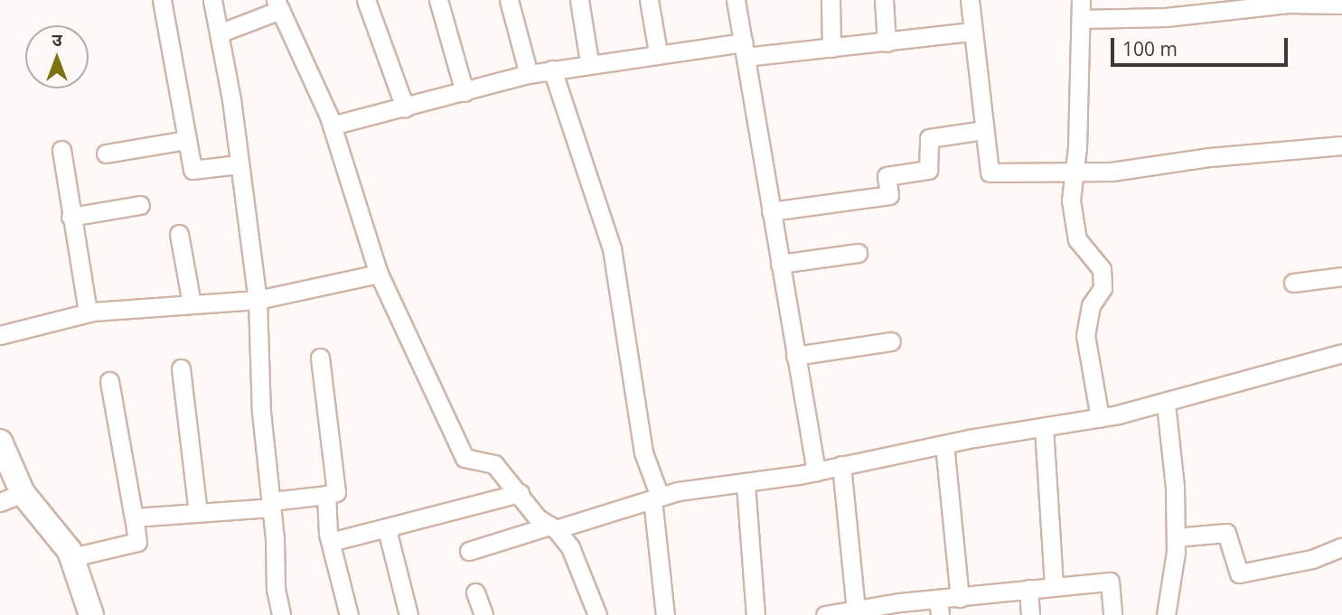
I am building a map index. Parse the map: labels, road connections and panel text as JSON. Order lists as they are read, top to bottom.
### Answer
{
  "scale_bar": "100 m",
  "north": "top"
}
